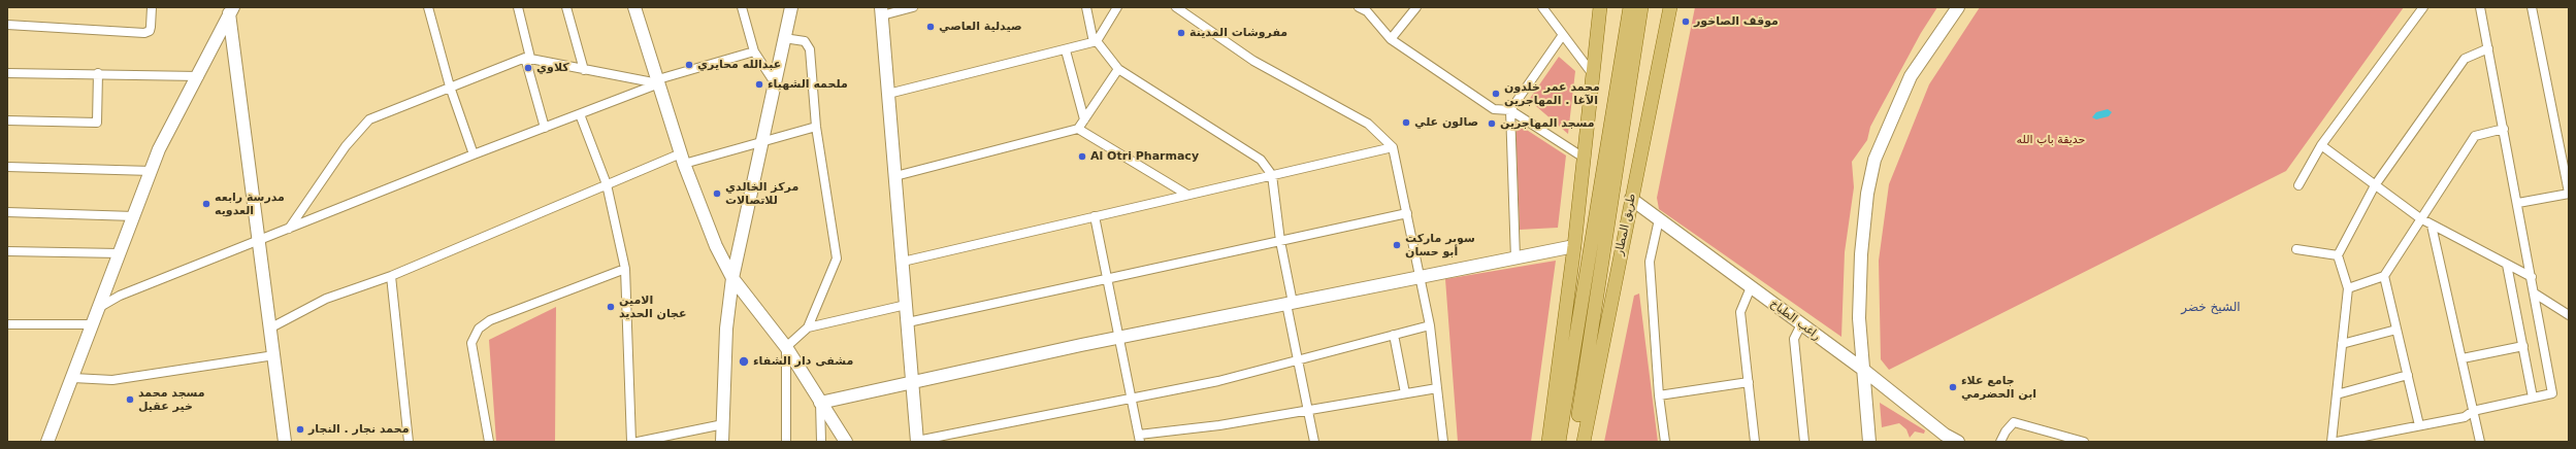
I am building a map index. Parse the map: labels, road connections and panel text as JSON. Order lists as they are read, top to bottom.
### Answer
{
  "streets": {
    "main road": ["طريق المطار", "راغب الطباخ"]
  },
  "crossings": [
    ["طريق المطار", "راغب الطباخ"]
  ],
  "districts": ["الشيخ خضر"],
  "parks": ["حديقة باب الله"],
  "places": [
    "موقف الصاخور",
    "صيدلية العاصي",
    "مفروشات المدينة",
    "عبدالله محايري",
    "كلاوي",
    "ملحمه الشهباء",
    "محمد عمر خلدون الآغا . المهاجرين",
    "صالون علي",
    "مسجد المهاجرين",
    "Al Otri Pharmacy",
    "مركز الخالدي للاتصالات",
    "مدرسة رابعه العدويه",
    "سوبر ماركت أبو حسان",
    "الامين عجان الحديد",
    "مشفى دار الشفاء",
    "جامع علاء ابن الحضرمي",
    "مسجد محمد خير عقيل",
    "محمد نجار . النجار"
  ]
}
